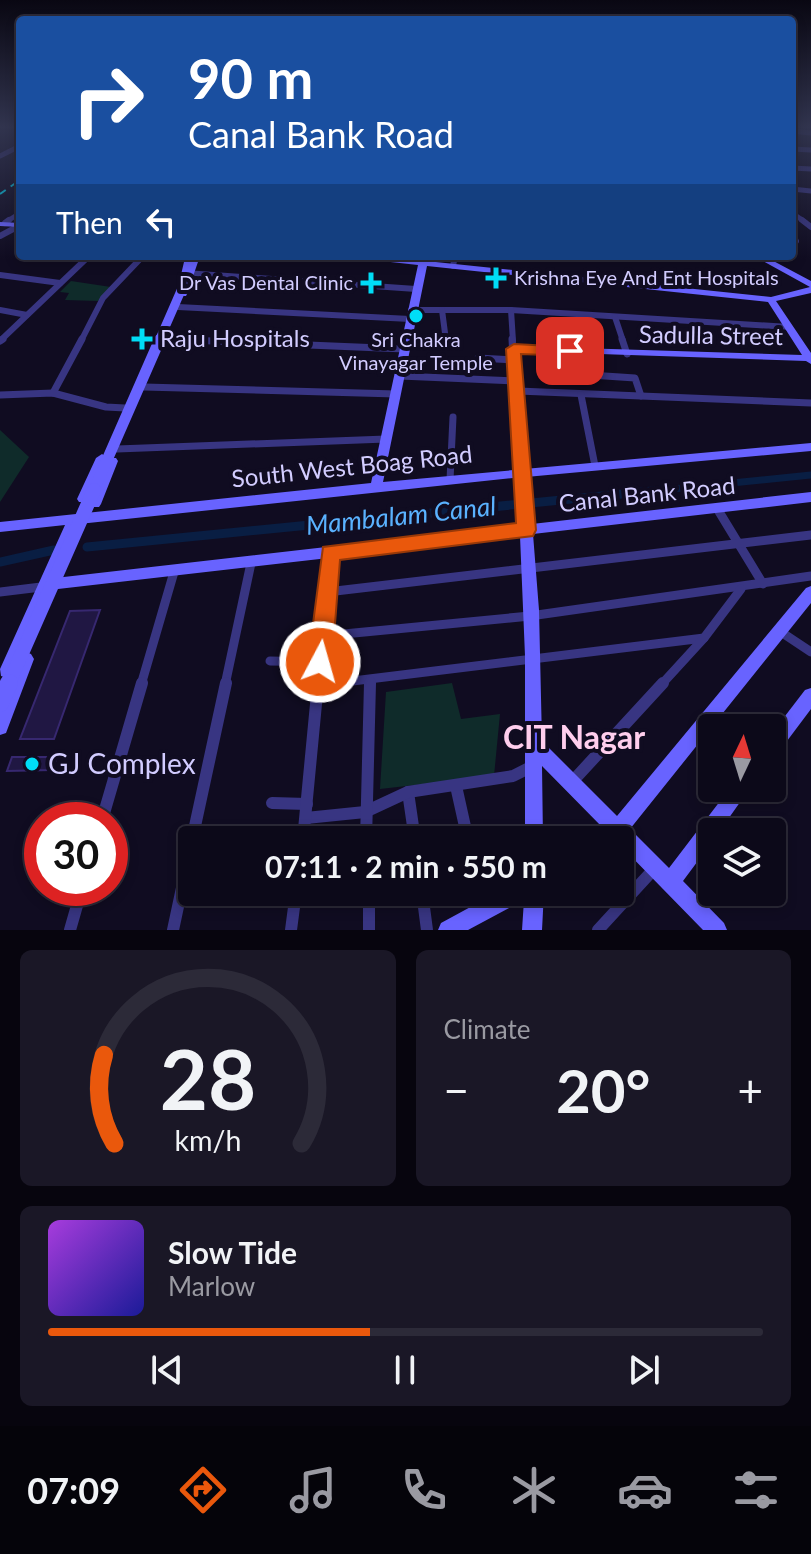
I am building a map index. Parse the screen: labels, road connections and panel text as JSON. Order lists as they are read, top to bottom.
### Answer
{
  "streets": {
    "street": ["Sadulla Street", "South West Boag Road", "Canal Bank Road"]
  },
  "districts": ["CIT Nagar"],
  "water": ["Mambalam Canal"],
  "places": {
    "health": ["Krishna Eye And Ent Hospitals", "Dr Vas Dental Clinic", "Raju Hospitals"],
    "other": ["Sri Chakra Vinayagar Temple", "GJ Complex"]
  },
  "north": "top",
  "page": {
    "turn": ["90 m", "Canal Bank Road"],
    "then": "Then",
    "limit": "30",
    "trip": "07:11 · 2 min · 550 m",
    "tile": "Climate",
    "heat": ["−", "20°", "+"],
    "song": ["Slow Tide", "Marlow"],
    "tabs": "07:09",
    "gauge": ["28", "km/h"]
  }
}
